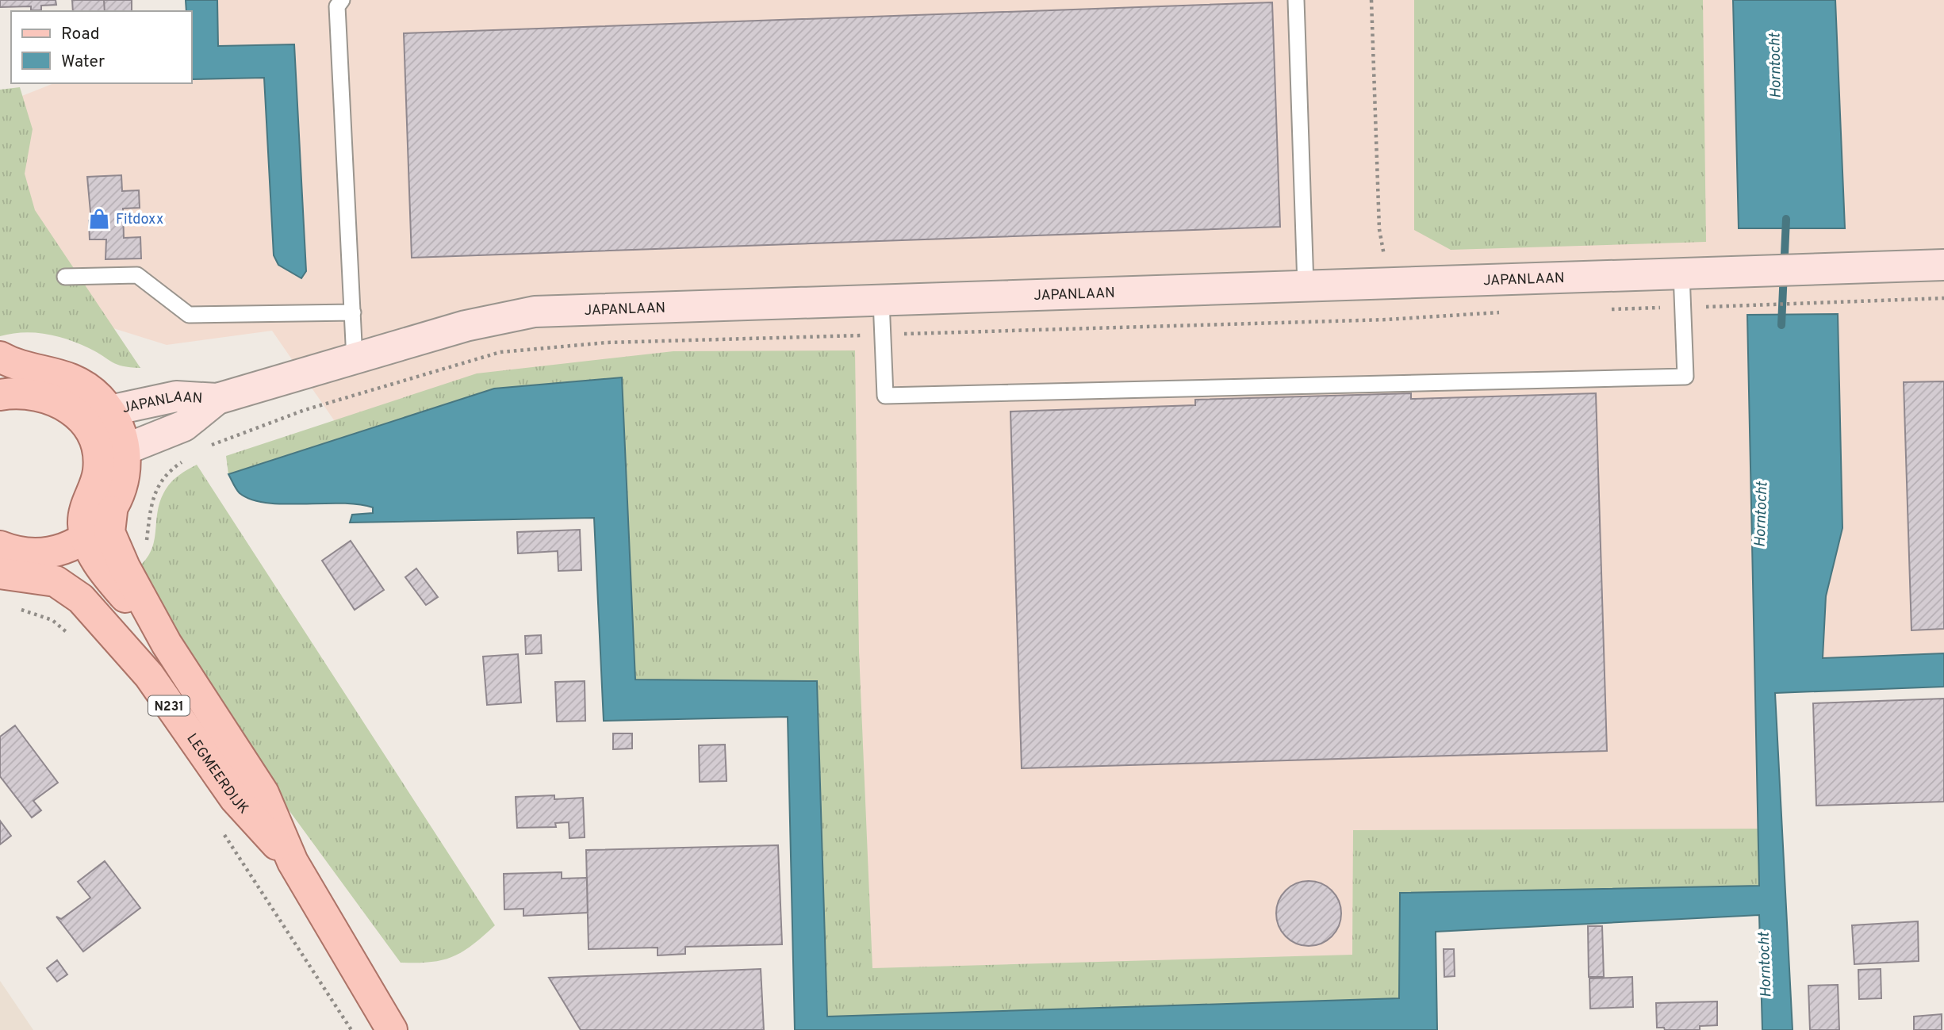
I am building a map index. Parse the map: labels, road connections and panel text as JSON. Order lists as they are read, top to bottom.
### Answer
{
  "streets": {
    "main road": ["N231", "LEGMEERDIJK"],
    "street": ["JAPANLAAN"]
  },
  "crossings": [
    ["JAPANLAAN", "N231"],
    ["N231", "LEGMEERDIJK"]
  ],
  "water": ["Horntocht"],
  "places": {
    "shop": ["Fitdoxx"]
  },
  "legend": ["Road", "Water"]
}
